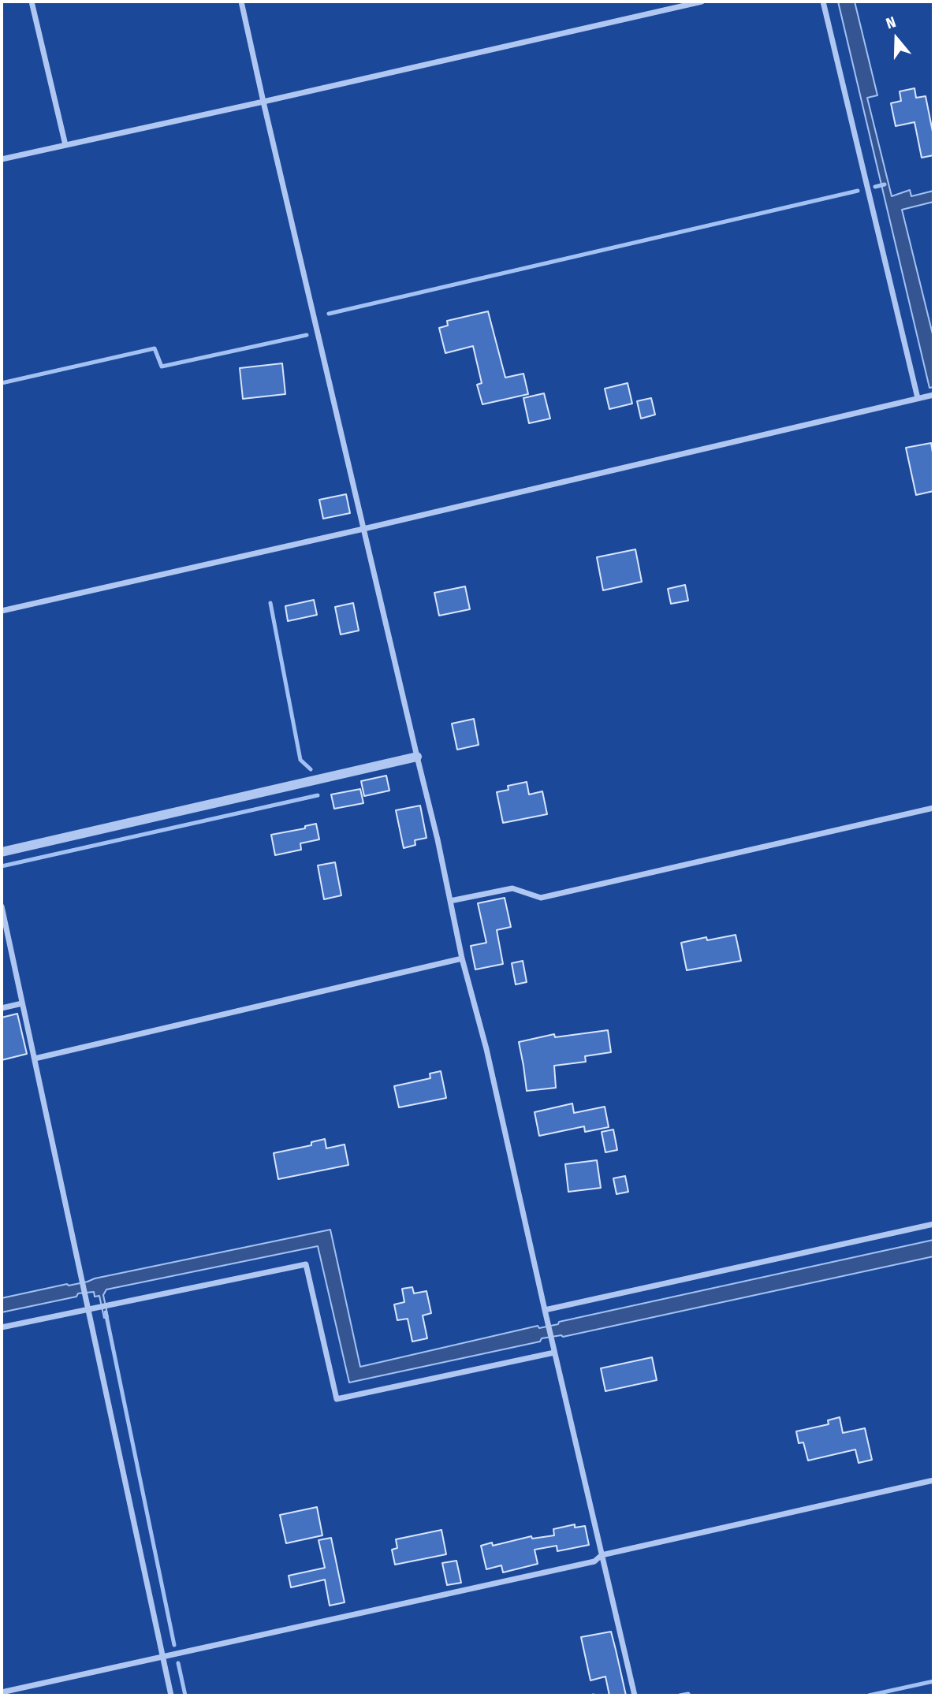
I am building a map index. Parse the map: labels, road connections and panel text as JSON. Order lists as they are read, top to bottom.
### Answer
{
  "north": "top"
}
